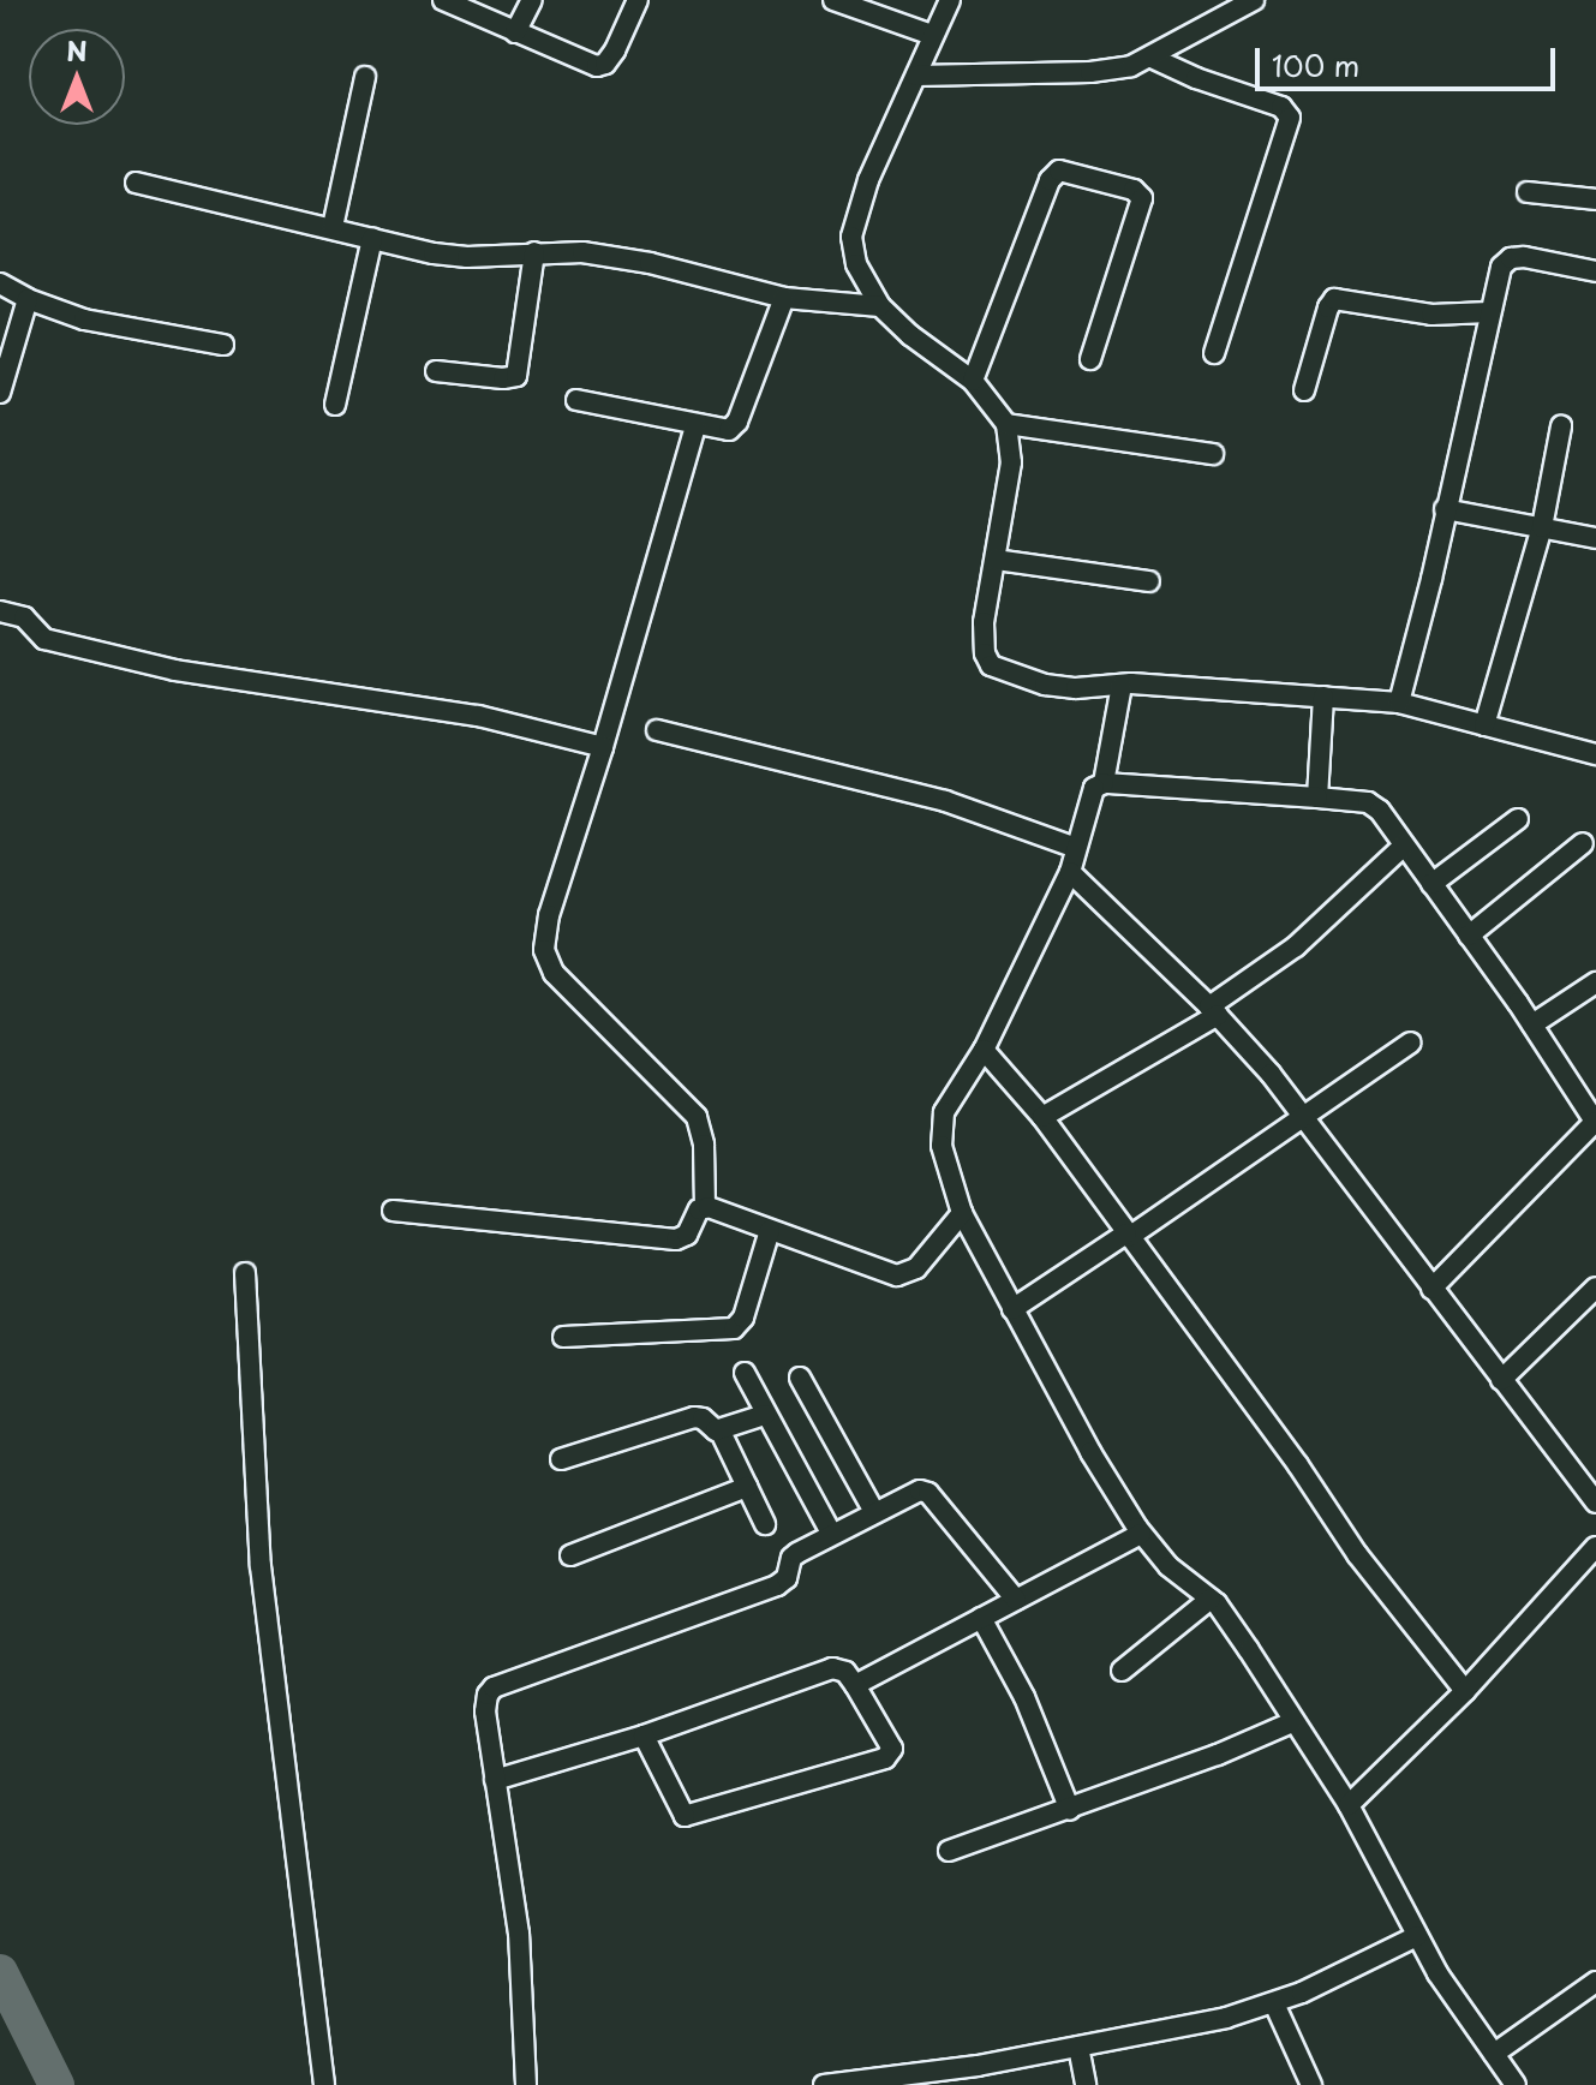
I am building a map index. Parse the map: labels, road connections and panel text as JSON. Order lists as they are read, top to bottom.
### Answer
{
  "scale_bar": "100 m",
  "north": "top"
}
